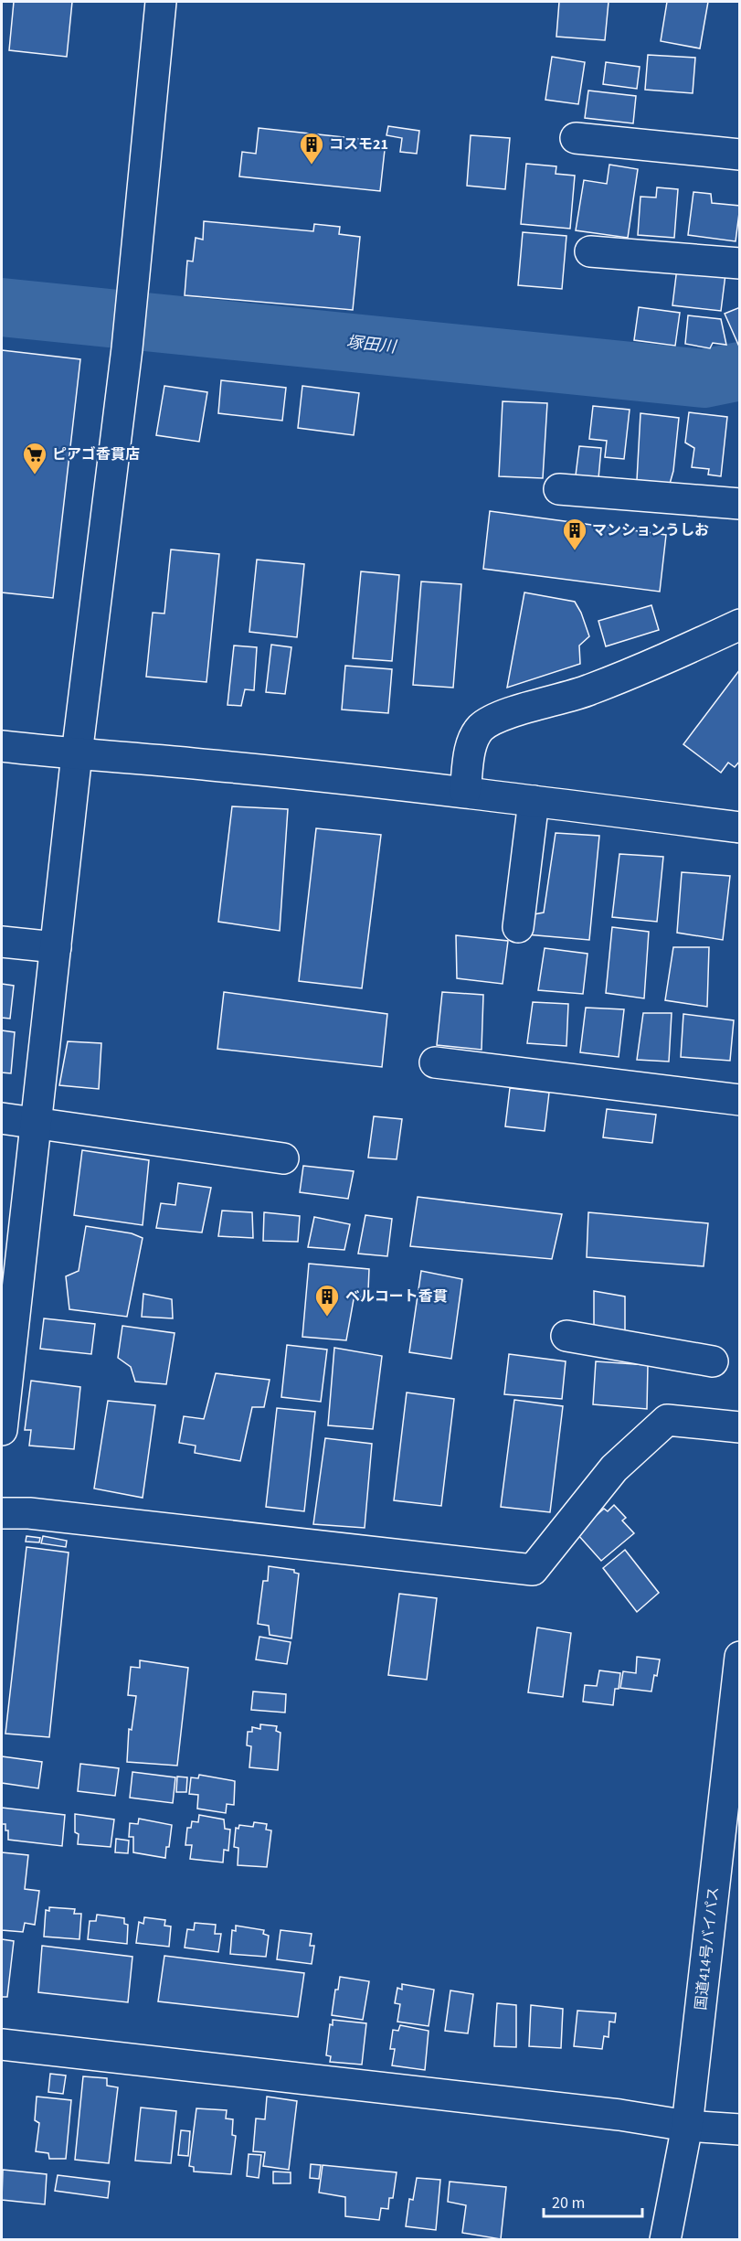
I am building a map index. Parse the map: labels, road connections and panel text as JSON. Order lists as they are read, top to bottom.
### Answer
{
  "streets": {
    "main road": ["国道414号バイパス"]
  },
  "water": ["塚田川"],
  "places": {
    "building": ["コスモ21", "マンションうしお", "ベルコート香貫"],
    "supermarket": ["ピアゴ香貫店"]
  },
  "scale_bar": "20 m"
}
